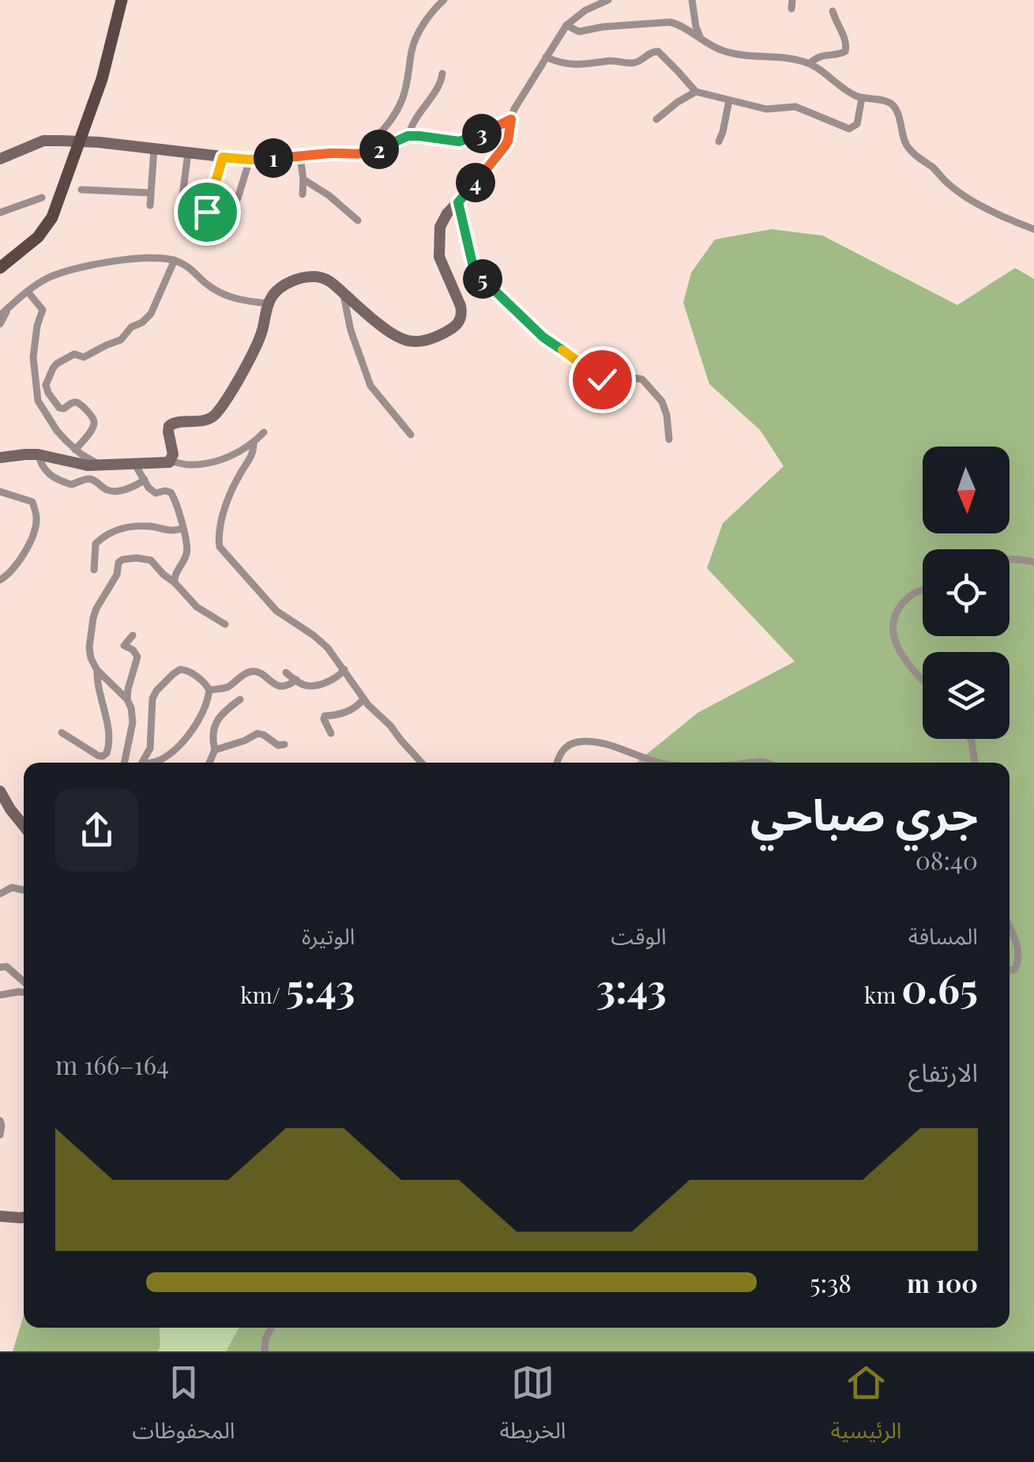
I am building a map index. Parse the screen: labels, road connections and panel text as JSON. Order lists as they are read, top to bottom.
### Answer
{
  "north": "bottom",
  "page": {
    "pins": [
      "3",
      "2",
      "1",
      "4",
      "5"
    ],
    "heading": ["جري صباحي", "08:40"],
    "stats": [
      ["المسافة", "0.65 km"],
      ["الوقت", "3:43"],
      ["الوتيرة", "5:43 /km"]
    ],
    "chart": ["الارتفاع", "164–166 m"],
    "list": [
      {
        "name": "100 m",
        "note": "5:38"
      }
    ],
    "tabs": ["الرئيسية", "الخريطة", "المحفوظات"]
  }
}
